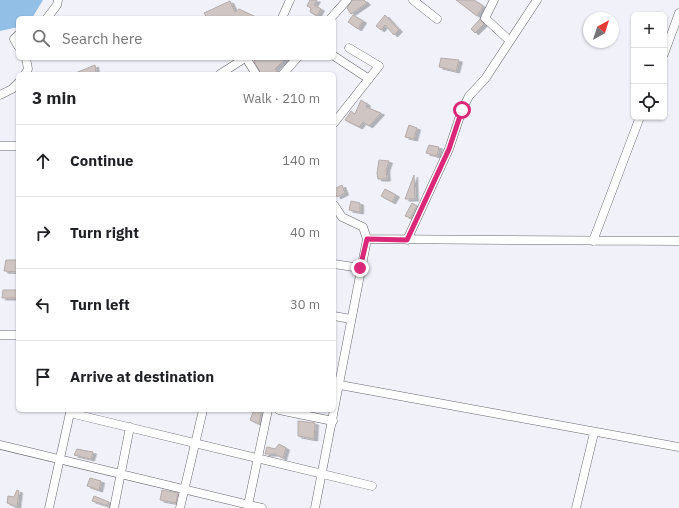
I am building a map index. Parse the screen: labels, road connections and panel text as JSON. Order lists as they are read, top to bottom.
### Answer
{
  "north": "top right",
  "page": {
    "map_buttons": ["+", "−"],
    "search": "Search here",
    "heading": ["3 min", "Walk · 210 m"],
    "list": [
      ["Continue", "140 m"],
      ["Turn right", "40 m"],
      ["Turn left", "30 m"],
      "Arrive at destination"
    ]
  }
}
